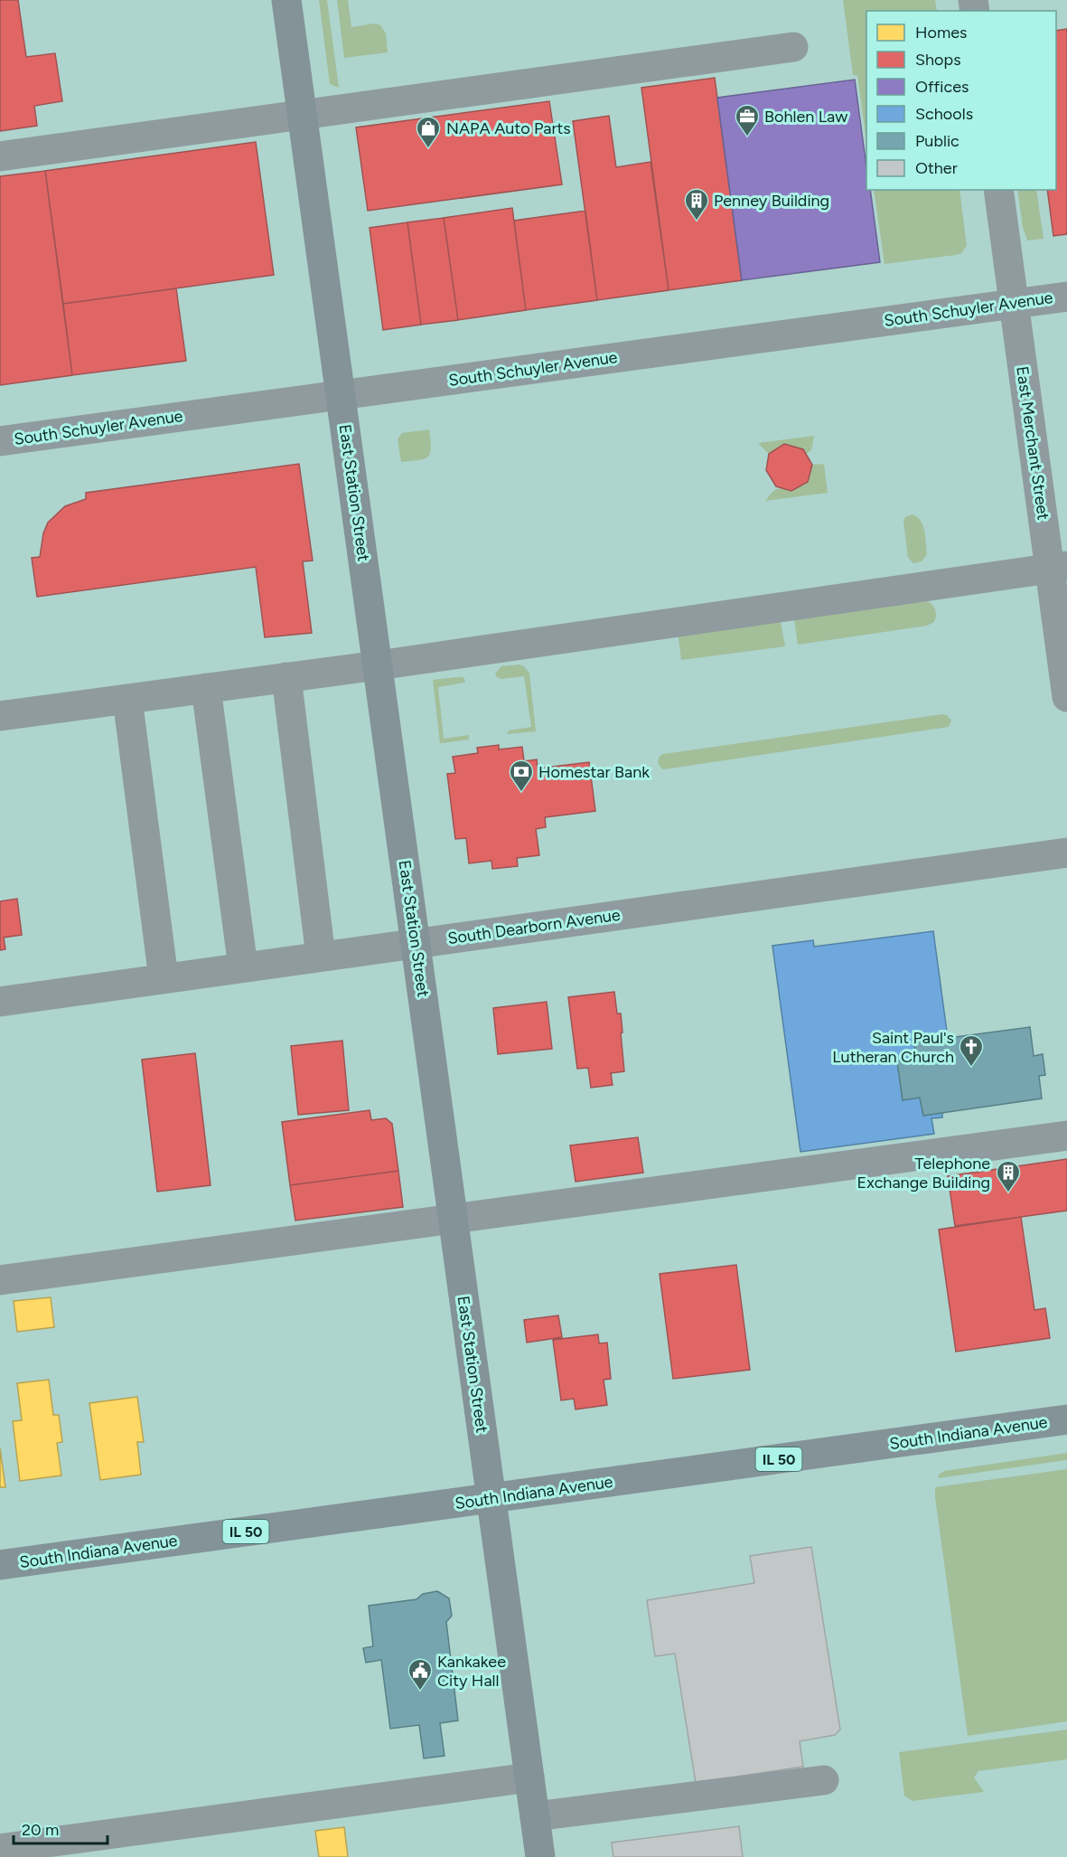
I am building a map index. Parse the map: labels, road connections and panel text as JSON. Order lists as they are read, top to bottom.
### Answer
{
  "streets": {
    "main road": ["East Station Street", "South Indiana Avenue", "IL 50"],
    "street": ["South Schuyler Avenue", "East Merchant Street", "South Dearborn Avenue"]
  },
  "crossings": [
    ["South Schuyler Avenue", "East Merchant Street"],
    ["South Schuyler Avenue", "East Station Street"],
    ["East Station Street", "South Dearborn Avenue"],
    ["East Station Street", "South Indiana Avenue"]
  ],
  "places": {
    "office": ["Bohlen Law"],
    "shop": ["NAPA Auto Parts"],
    "building": ["Penney Building", "Telephone Exchange Building"],
    "bank": ["Homestar Bank"],
    "church": ["Saint Paul's Lutheran Church"],
    "public building": ["Kankakee City Hall"]
  },
  "legend": [
    "Homes",
    "Shops",
    "Offices",
    "Schools",
    "Public",
    "Other"
  ],
  "scale_bar": "20 m"
}
